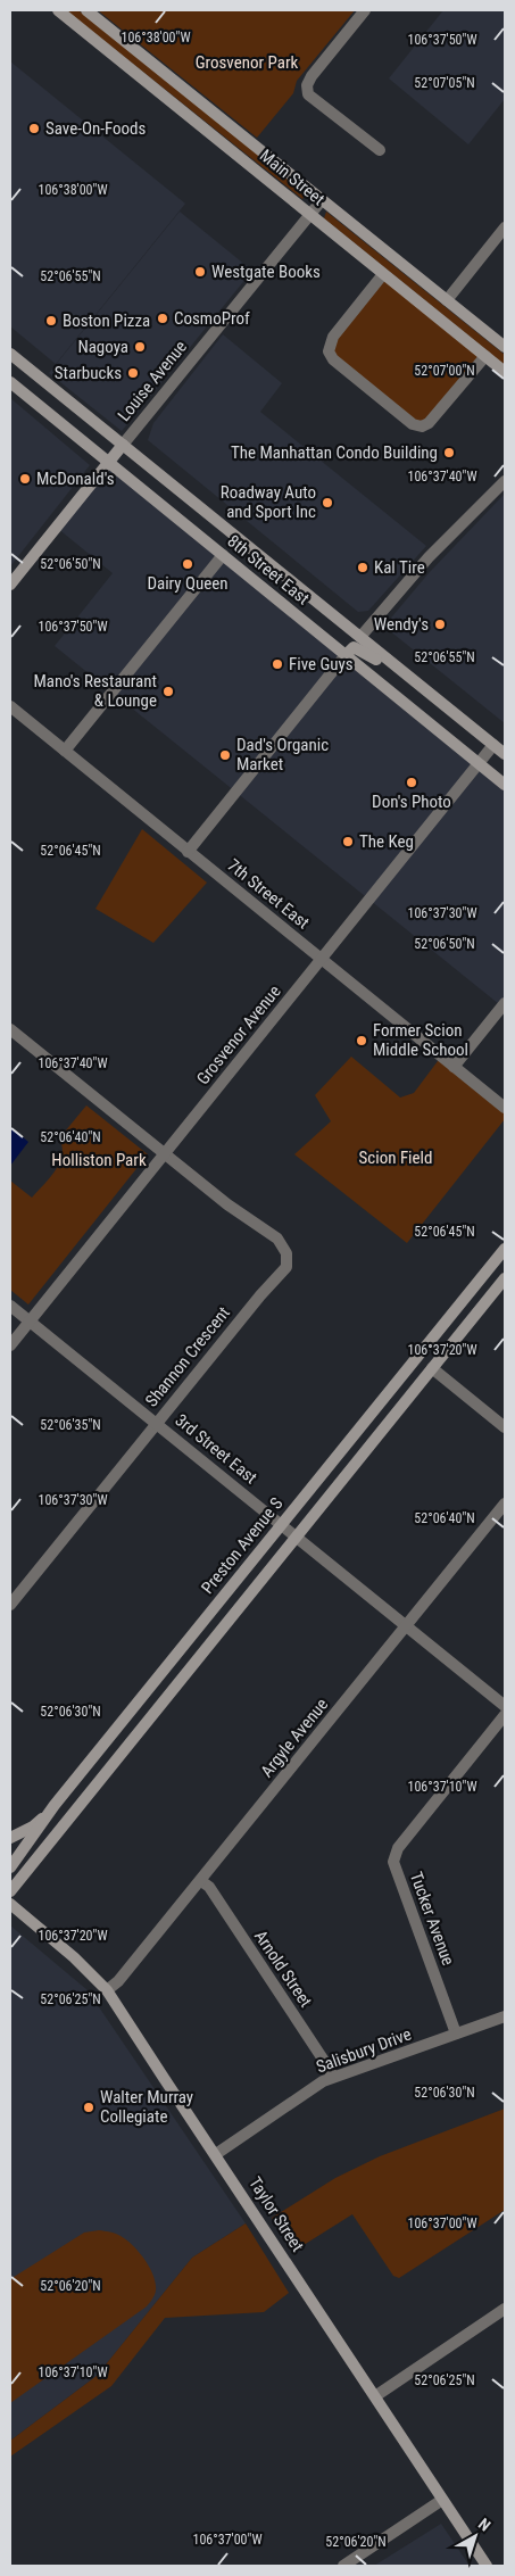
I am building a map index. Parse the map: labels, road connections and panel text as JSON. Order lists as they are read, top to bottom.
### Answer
{
  "streets": {
    "main road": [
      "Main Street",
      "Louise Avenue",
      "8th Street East",
      "Preston Avenue S",
      "Taylor Street"
    ],
    "street": [
      "7th Street East",
      "Grosvenor Avenue",
      "Shannon Crescent",
      "3rd Street East",
      "Argyle Avenue",
      "Tucker Avenue",
      "Arnold Street",
      "Salisbury Drive"
    ]
  },
  "crossings": [
    ["Main Street", "Louise Avenue"],
    ["Louise Avenue", "8th Street East"],
    ["8th Street East", "Grosvenor Avenue"],
    ["7th Street East", "Grosvenor Avenue"],
    ["Grosvenor Avenue", "Shannon Crescent"],
    ["Grosvenor Avenue", "3rd Street East"],
    ["Shannon Crescent", "3rd Street East"],
    ["3rd Street East", "Preston Avenue S"],
    ["3rd Street East", "Argyle Avenue"],
    ["Argyle Avenue", "Arnold Street"],
    ["Argyle Avenue", "Taylor Street"],
    ["Tucker Avenue", "Salisbury Drive"],
    ["Arnold Street", "Salisbury Drive"],
    ["Salisbury Drive", "Taylor Street"]
  ],
  "parks": ["Grosvenor Park", "Scion Field", "Holliston Park"],
  "places": [
    "Save-On-Foods",
    "Westgate Books",
    "CosmoProf",
    "Boston Pizza",
    "Nagoya",
    "Starbucks",
    "The Manhattan Condo Building",
    "McDonald's",
    "Roadway Auto and Sport Inc",
    "Dairy Queen",
    "Kal Tire",
    "Wendy's",
    "Five Guys",
    "Mano's Restaurant & Lounge",
    "Dad's Organic Market",
    "Don's Photo",
    "The Keg",
    "Former Scion Middle School",
    "Walter Murray Collegiate"
  ],
  "north": "top right",
  "coordinates": [
    "106°38'00\"W",
    "106°37'50\"W",
    "52°07'05\"N",
    "52°06'55\"N",
    "52°07'00\"N",
    "106°37'40\"W",
    "52°06'50\"N",
    "52°06'45\"N",
    "106°37'30\"W",
    "52°06'40\"N",
    "106°37'20\"W",
    "52°06'35\"N",
    "52°06'30\"N",
    "106°37'10\"W",
    "52°06'25\"N",
    "106°37'00\"W",
    "52°06'20\"N"
  ]
}
